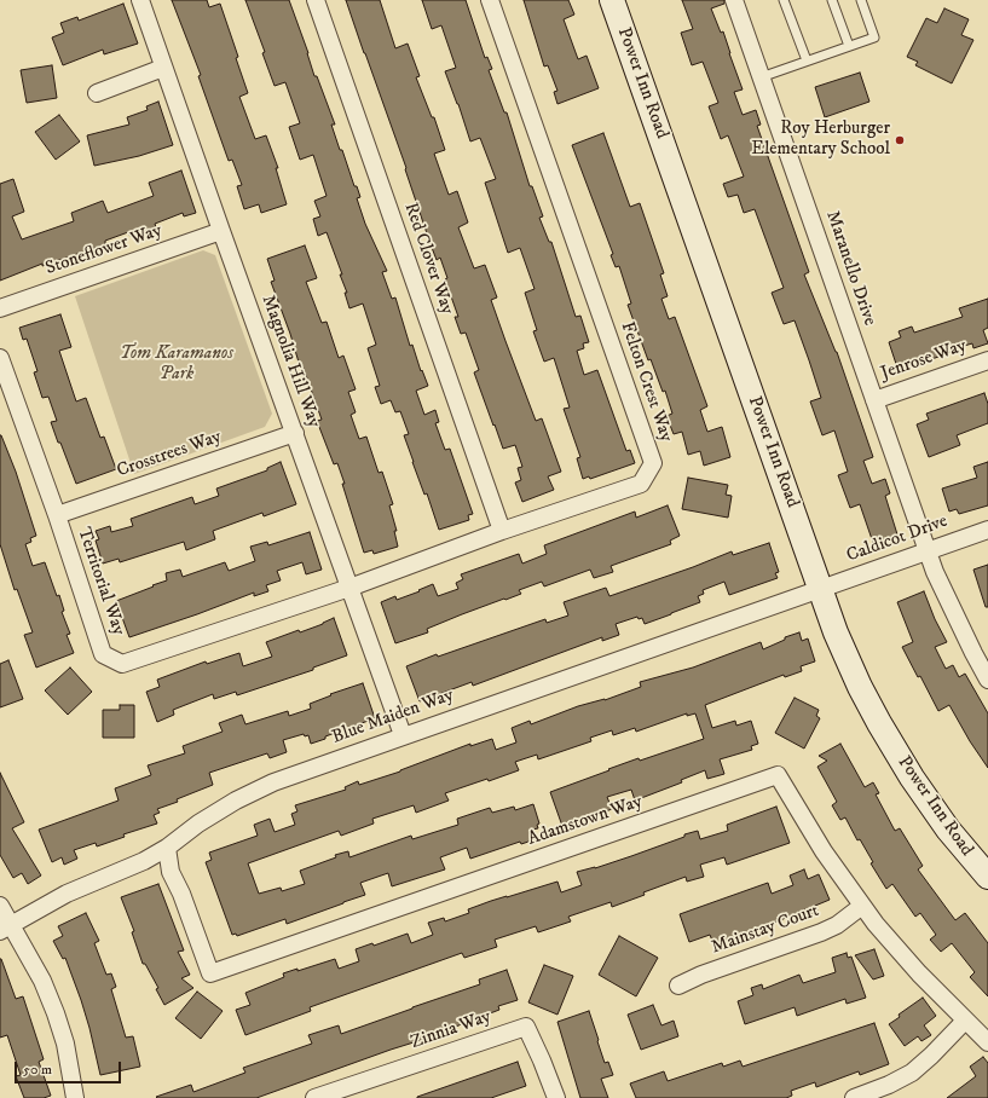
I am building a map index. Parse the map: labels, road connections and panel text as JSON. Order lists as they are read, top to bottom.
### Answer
{
  "streets": {
    "main road": ["Power Inn Road"],
    "street": [
      "Stoneflower Way",
      "Red Clover Way",
      "Maranello Drive",
      "Jenrose Way",
      "Magnolia Hill Way",
      "Felton Crest Way",
      "Crosstrees Way",
      "Caldicot Drive",
      "Territorial Way",
      "Blue Maiden Way",
      "Adamstown Way",
      "Mainstay Court",
      "Zinnia Way"
    ]
  },
  "crossings": [
    ["Power Inn Road", "Caldicot Drive"],
    ["Power Inn Road", "Blue Maiden Way"],
    ["Stoneflower Way", "Magnolia Hill Way"],
    ["Red Clover Way", "Felton Crest Way"],
    ["Maranello Drive", "Jenrose Way"],
    ["Maranello Drive", "Caldicot Drive"],
    ["Magnolia Hill Way", "Felton Crest Way"],
    ["Magnolia Hill Way", "Crosstrees Way"],
    ["Magnolia Hill Way", "Territorial Way"],
    ["Magnolia Hill Way", "Blue Maiden Way"],
    ["Felton Crest Way", "Territorial Way"],
    ["Crosstrees Way", "Territorial Way"],
    ["Caldicot Drive", "Blue Maiden Way"],
    ["Blue Maiden Way", "Adamstown Way"],
    ["Adamstown Way", "Mainstay Court"]
  ],
  "parks": ["Tom Karamanos Park"],
  "places": ["Roy Herburger Elementary School"],
  "scale_bar": "50 m"
}
